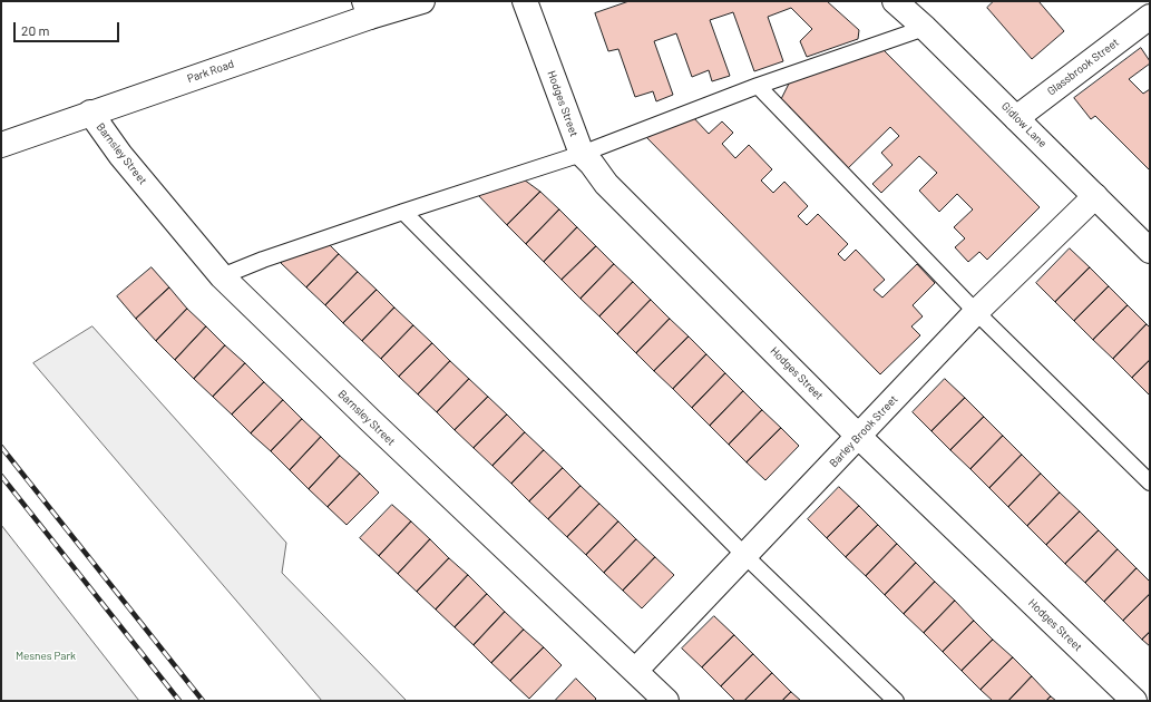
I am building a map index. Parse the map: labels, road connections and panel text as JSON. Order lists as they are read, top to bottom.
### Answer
{
  "streets": {
    "street": [
      "Glassbrook Street",
      "Park Road",
      "Hodges Street",
      "Gidlow Lane",
      "Barnsley Street",
      "Barley Brook Street"
    ]
  },
  "crossings": [
    ["Glassbrook Street", "Gidlow Lane"],
    ["Park Road", "Barnsley Street"],
    ["Hodges Street", "Barley Brook Street"],
    ["Gidlow Lane", "Barley Brook Street"],
    ["Barnsley Street", "Barley Brook Street"]
  ],
  "parks": ["Mesnes Park"],
  "scale_bar": "20 m"
}
